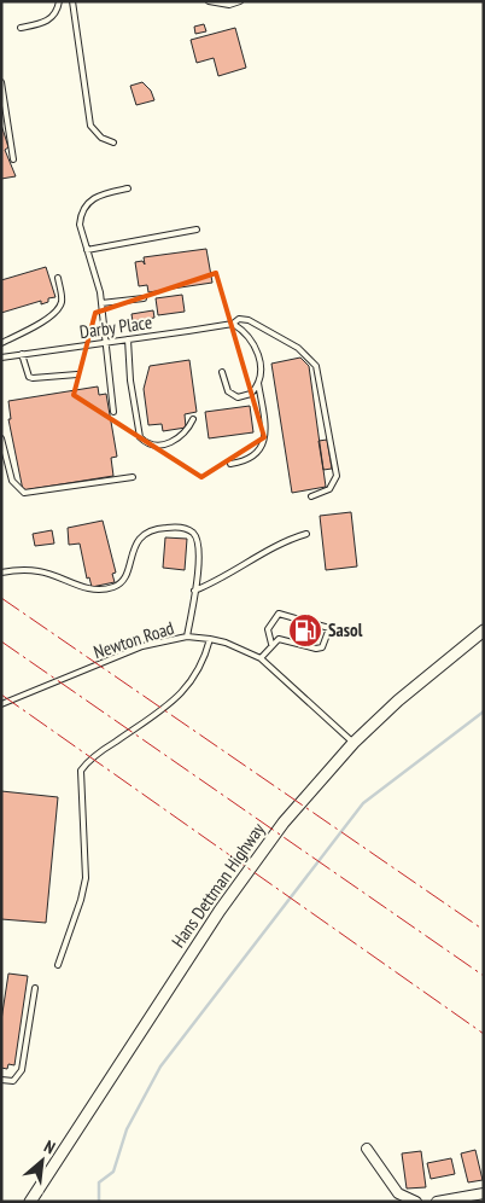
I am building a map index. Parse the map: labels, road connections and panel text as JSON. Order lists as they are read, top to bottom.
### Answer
{
  "streets": {
    "street": ["Hans Dettman Highway"],
    "lane": ["Darby Place", "Newton Road"]
  },
  "crossings": [
    ["Newton Road", "Hans Dettman Highway"]
  ],
  "places": {
    "fuel station": ["Sasol"]
  },
  "north": "top right"
}
